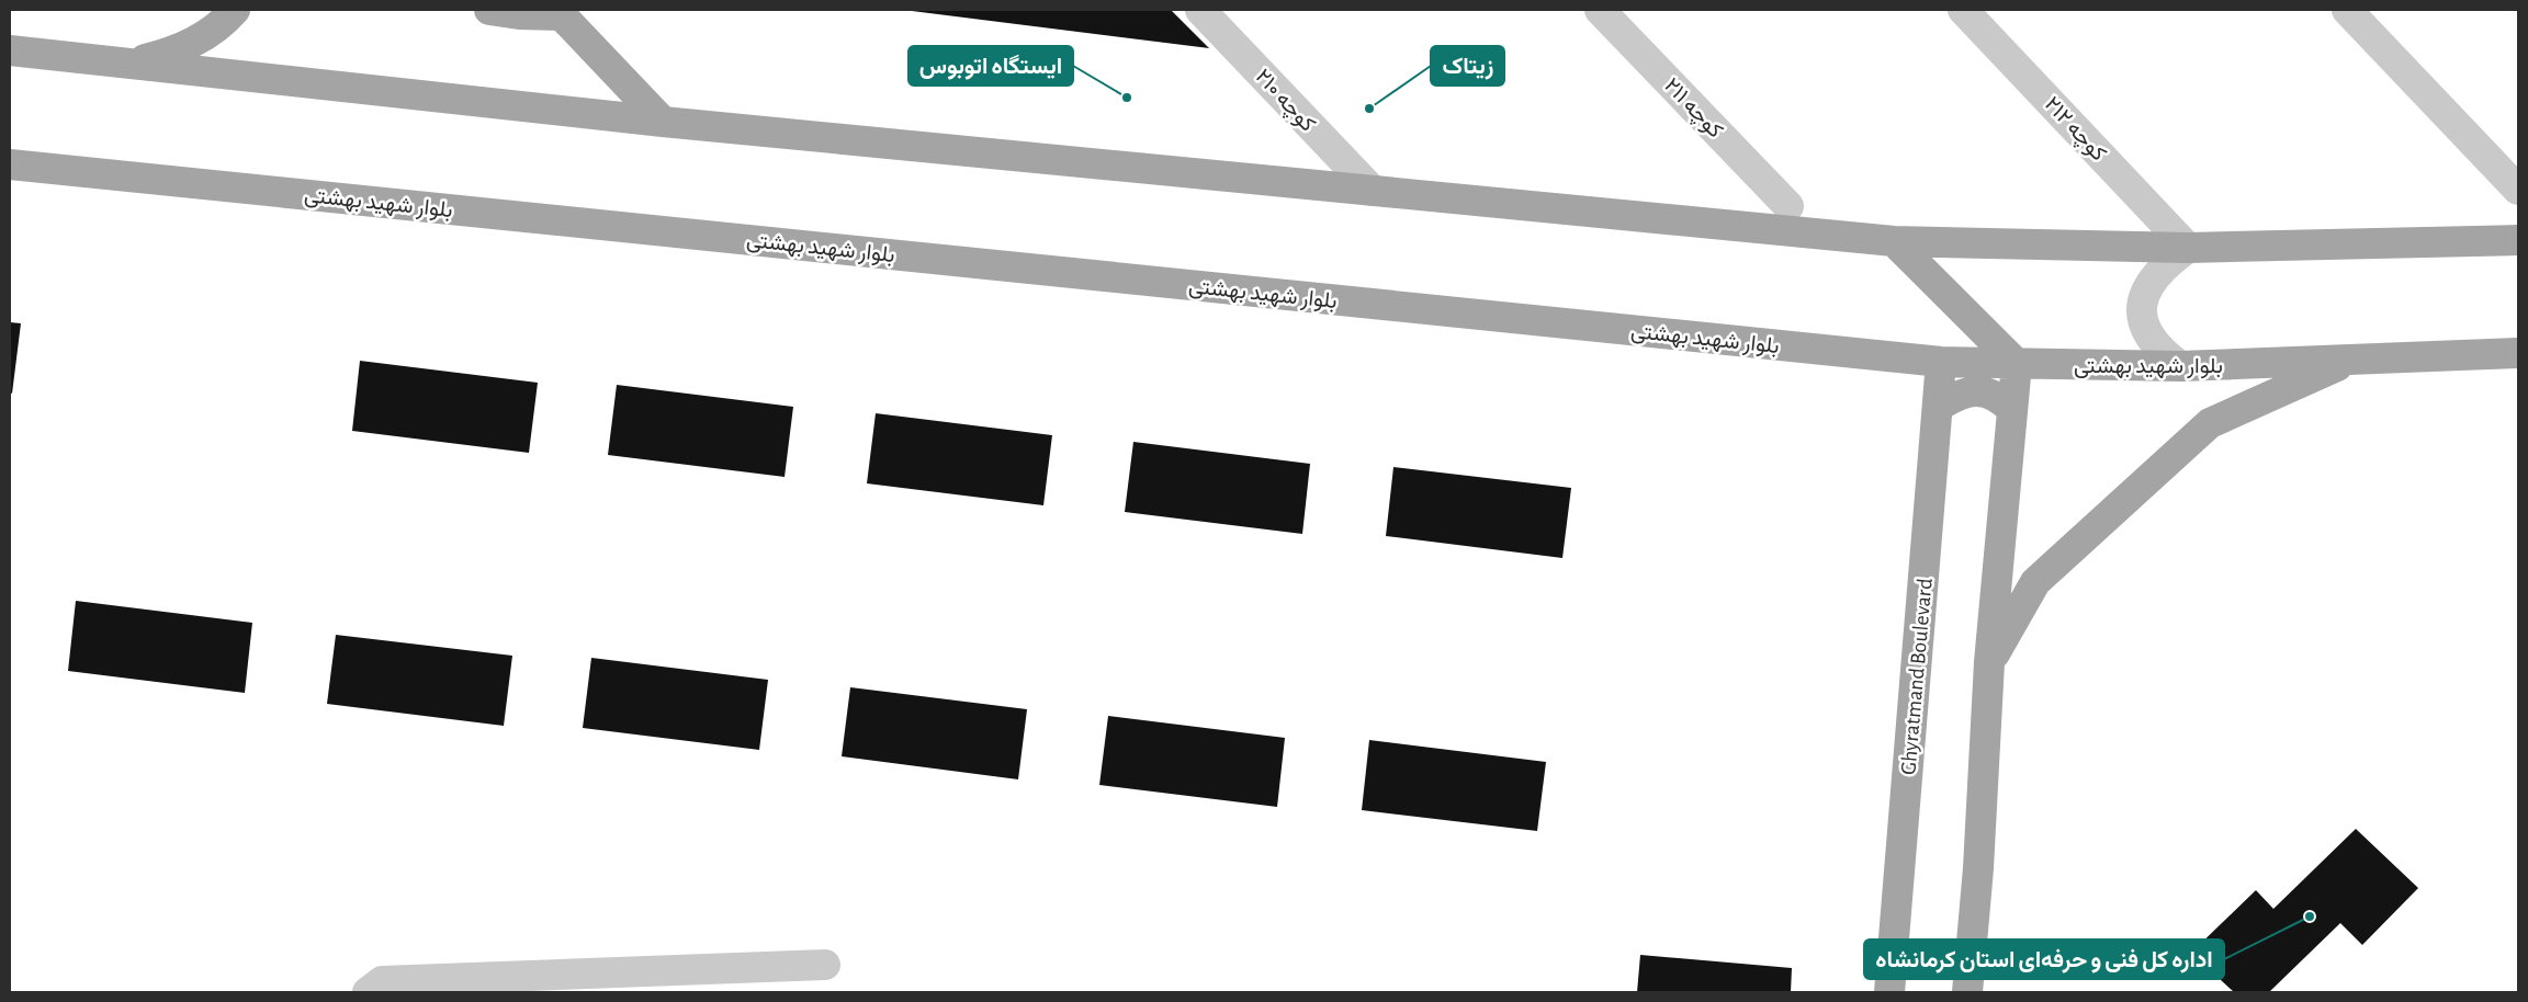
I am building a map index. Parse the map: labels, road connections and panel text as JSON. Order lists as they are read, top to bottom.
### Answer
{
  "streets": {
    "main road": ["بلوار شهید بهشتی", "Ghyratmand Boulevard"],
    "street": ["کوچه ۲۱۰", "کوچه ۲۱۱", "کوچه ۲۱۲"]
  },
  "crossings": [
    ["بلوار شهید بهشتی", "Ghyratmand Boulevard"]
  ],
  "places": ["ایستگاه اتوبوس", "زیتاک", "اداره کل فنی و حرفه‌ای استان کرمانشاه"]
}
